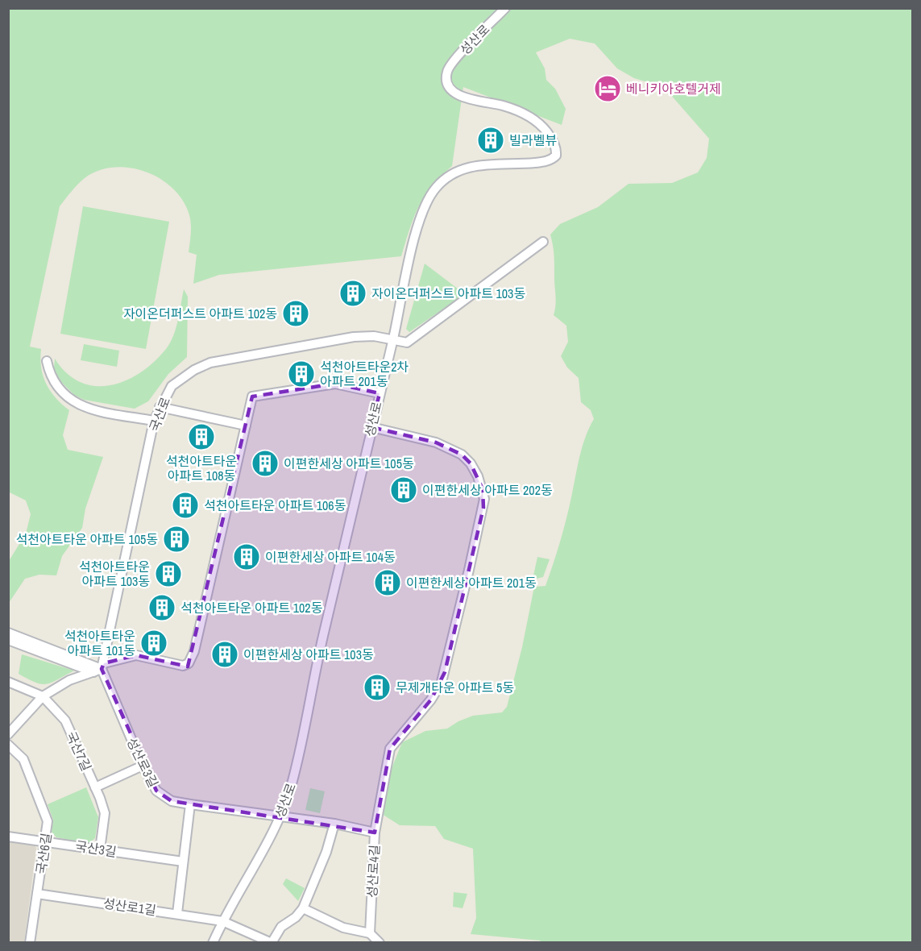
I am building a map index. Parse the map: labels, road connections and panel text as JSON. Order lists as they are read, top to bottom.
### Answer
{
  "streets": {
    "street": [
      "성산로",
      "국산로",
      "국산7길",
      "성산로3길",
      "국산3길",
      "국산6길",
      "성산로4길",
      "성산로1길"
    ]
  },
  "crossings": [
    ["성산로", "국산로"],
    ["성산로", "성산로3길"],
    ["성산로", "성산로4길"],
    ["성산로", "성산로1길"],
    ["국산로", "성산로3길"],
    ["국산7길", "국산3길"],
    ["성산로3길", "성산로4길"],
    ["국산3길", "국산6길"],
    ["국산6길", "성산로1길"]
  ],
  "places": {
    "hotel": ["베니키아호텔거제"],
    "building": [
      "빌라벨뷰",
      "자이온더퍼스트 아파트 103동",
      "자이온더퍼스트 아파트 102동",
      "석천아트타운2차 아파트 201동",
      "석천아트타운 아파트 108동",
      "이편한세상 아파트 105동",
      "이편한세상 아파트 202동",
      "석천아트타운 아파트 106동",
      "석천아트타운 아파트 105동",
      "이편한세상 아파트 104동",
      "석천아트타운 아파트 103동",
      "이편한세상 아파트 201동",
      "석천아트타운 아파트 102동",
      "석천아트타운 아파트 101동",
      "이편한세상 아파트 103동",
      "무제개타운 아파트 5동"
    ]
  }
}
